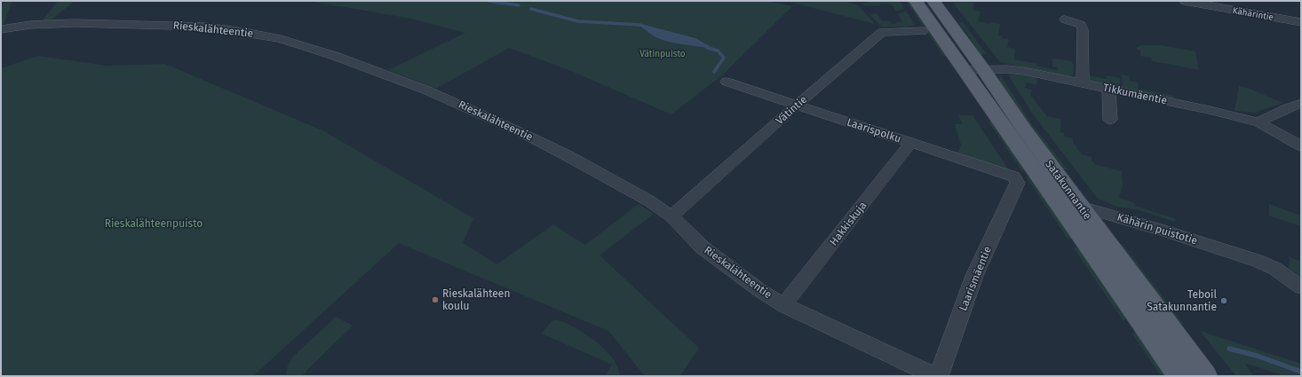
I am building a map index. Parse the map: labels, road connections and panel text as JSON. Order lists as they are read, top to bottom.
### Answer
{
  "streets": {
    "main road": ["Satakunnantie"],
    "street": [
      "Kähärintie",
      "Rieskalähteentie",
      "Tikkumäentie",
      "Vätintie",
      "Laarispolku",
      "Hakkiskuja",
      "Kähärin puistotie",
      "Laarismäentie"
    ]
  },
  "crossings": [
    ["Rieskalähteentie", "Vätintie"],
    ["Rieskalähteentie", "Hakkiskuja"],
    ["Tikkumäentie", "Satakunnantie"],
    ["Vätintie", "Laarispolku"],
    ["Laarispolku", "Hakkiskuja"],
    ["Laarispolku", "Laarismäentie"],
    ["Satakunnantie", "Kähärin puistotie"]
  ],
  "parks": ["Vätinpuisto", "Rieskalähteenpuisto"],
  "places": ["Rieskalähteen koulu", "Teboil Satakunnantie"]
}
